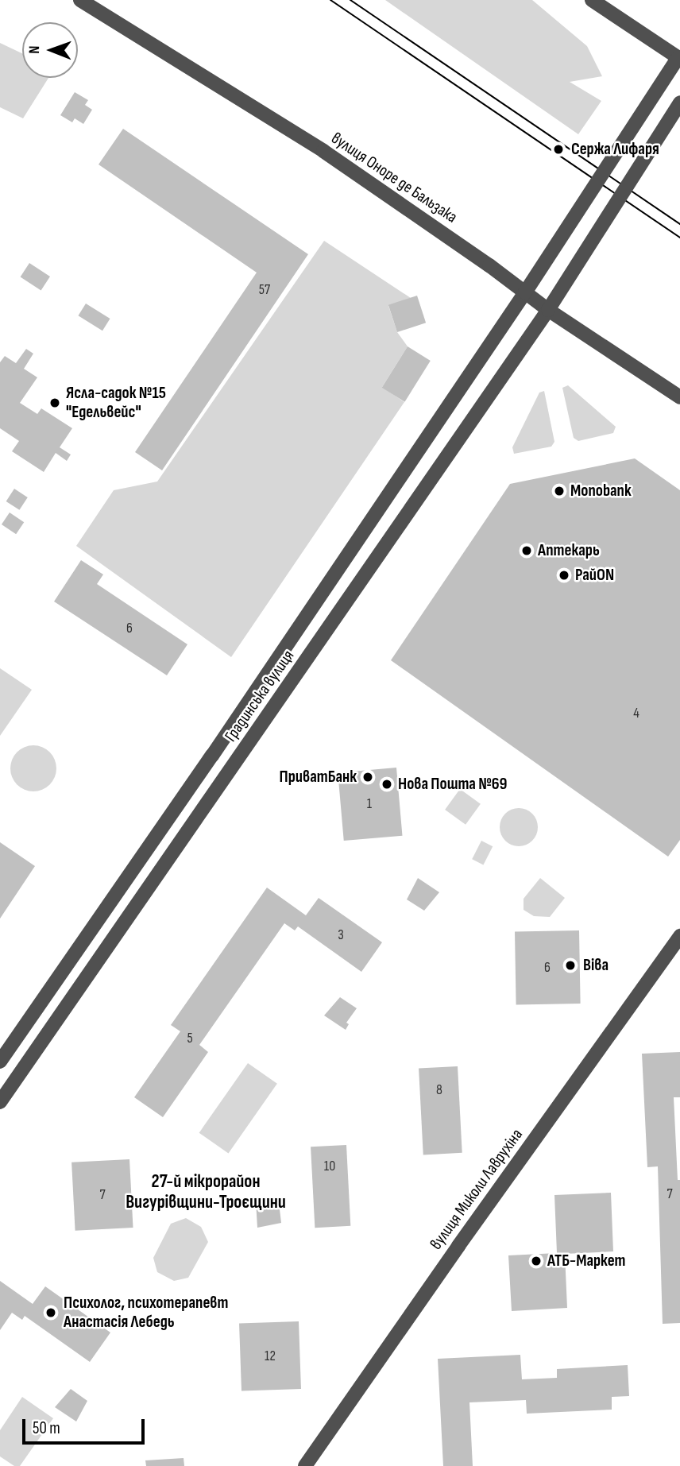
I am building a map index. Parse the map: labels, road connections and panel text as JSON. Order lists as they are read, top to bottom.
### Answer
{
  "streets": {
    "street": ["вулиця Оноре де Бальзака", "Градинська вулиця", "вулиця Миколи Лаврухіна"]
  },
  "crossings": [
    ["вулиця Оноре де Бальзака", "Градинська вулиця"]
  ],
  "districts": ["27-й мікрорайон Вигурівщини-Троєщини"],
  "places": [
    "Сержа Лифаря",
    "Ясла-садок №15 \"Едельвейс\"",
    "Monobank",
    "Аптекарь",
    "РайON",
    "ПриватБанк",
    "Нова Пошта №69",
    "Віва",
    "АТБ-Маркет",
    "Психолог, психотерапевт Анастасія Лебедь"
  ],
  "house_numbers": [
    "57",
    "6",
    "4",
    "1",
    "3",
    "6",
    "5",
    "8",
    "10",
    "7",
    "7",
    "12"
  ],
  "scale_bar": "50 m",
  "north": "left"
}
